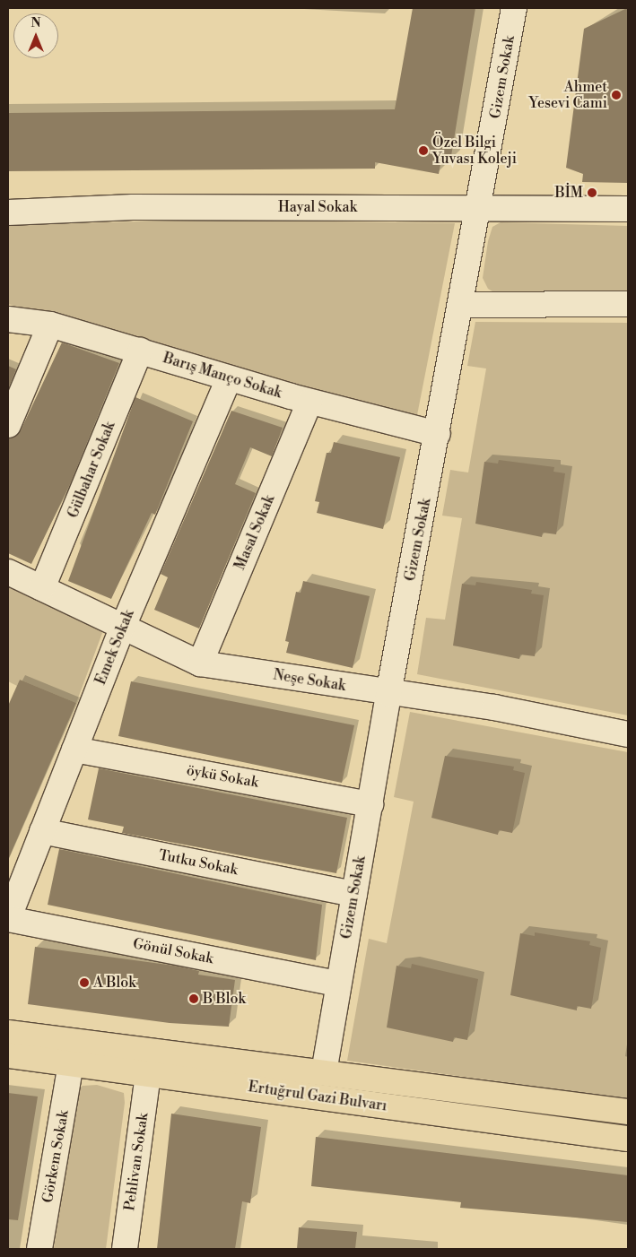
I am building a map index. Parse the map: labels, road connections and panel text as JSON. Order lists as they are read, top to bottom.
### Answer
{
  "streets": {
    "main road": ["Ertuğrul Gazi Bulvarı"],
    "street": [
      "Gizem Sokak",
      "Hayal Sokak",
      "Barış Manço Sokak",
      "Gülbahar Sokak",
      "Masal Sokak",
      "Emek Sokak",
      "Neşe Sokak",
      "öykü Sokak",
      "Tutku Sokak",
      "Gönül Sokak",
      "Görkem Sokak",
      "Pehlivan Sokak"
    ]
  },
  "crossings": [
    ["Gizem Sokak", "Hayal Sokak"],
    ["Gizem Sokak", "Barış Manço Sokak"],
    ["Gizem Sokak", "Neşe Sokak"],
    ["Gizem Sokak", "öykü Sokak"],
    ["Gizem Sokak", "Tutku Sokak"],
    ["Gizem Sokak", "Gönül Sokak"],
    ["Gizem Sokak", "Ertuğrul Gazi Bulvarı"],
    ["Barış Manço Sokak", "Gülbahar Sokak"],
    ["Barış Manço Sokak", "Masal Sokak"],
    ["Barış Manço Sokak", "Emek Sokak"],
    ["Gülbahar Sokak", "Neşe Sokak"],
    ["Masal Sokak", "Neşe Sokak"],
    ["Emek Sokak", "Neşe Sokak"],
    ["Emek Sokak", "öykü Sokak"],
    ["Emek Sokak", "Tutku Sokak"],
    ["Emek Sokak", "Gönül Sokak"],
    ["Ertuğrul Gazi Bulvarı", "Görkem Sokak"],
    ["Ertuğrul Gazi Bulvarı", "Pehlivan Sokak"]
  ],
  "places": [
    "Ahmet Yesevi Cami",
    "Özel Bilgi Yuvası Koleji",
    "BİM",
    "A Blok",
    "B Blok"
  ],
  "north": "top"
}
